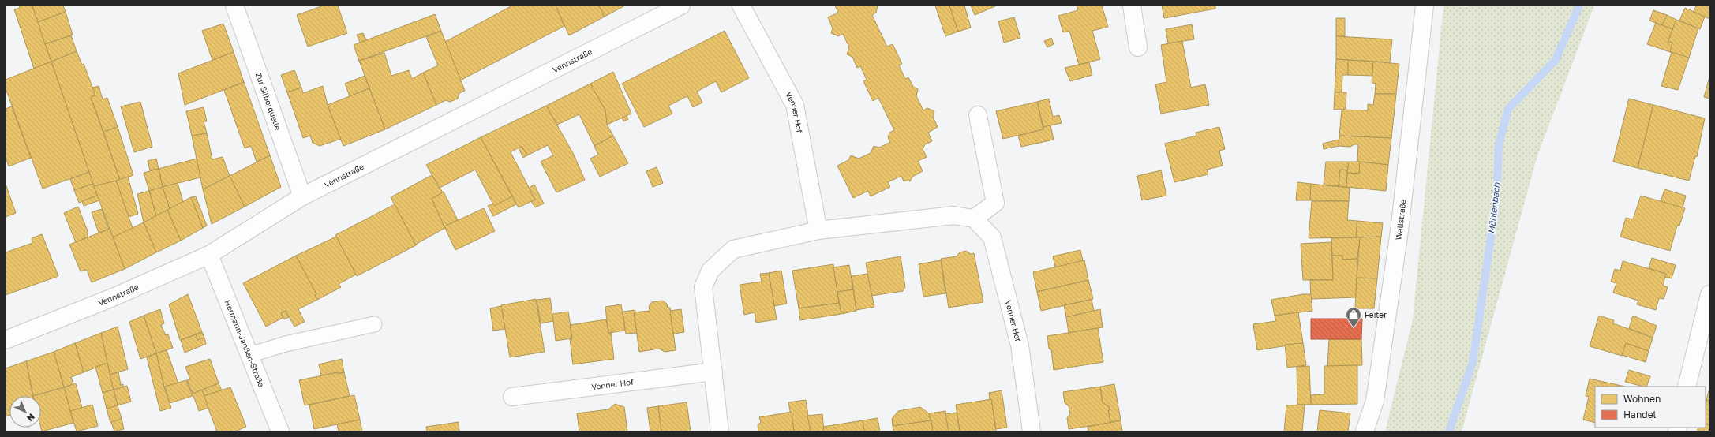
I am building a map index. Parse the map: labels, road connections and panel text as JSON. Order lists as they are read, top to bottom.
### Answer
{
  "streets": {
    "street": [
      "Vennstraße",
      "Zur Silberquelle",
      "Venner Hof",
      "Wallstraße",
      "Hermann-Janßen-Straße"
    ]
  },
  "crossings": [
    ["Vennstraße", "Zur Silberquelle"],
    ["Vennstraße", "Hermann-Janßen-Straße"]
  ],
  "water": ["Mühlenbach"],
  "places": {
    "shop": ["Feiter"]
  },
  "legend": ["Wohnen", "Handel"],
  "north": "bottom right"
}
